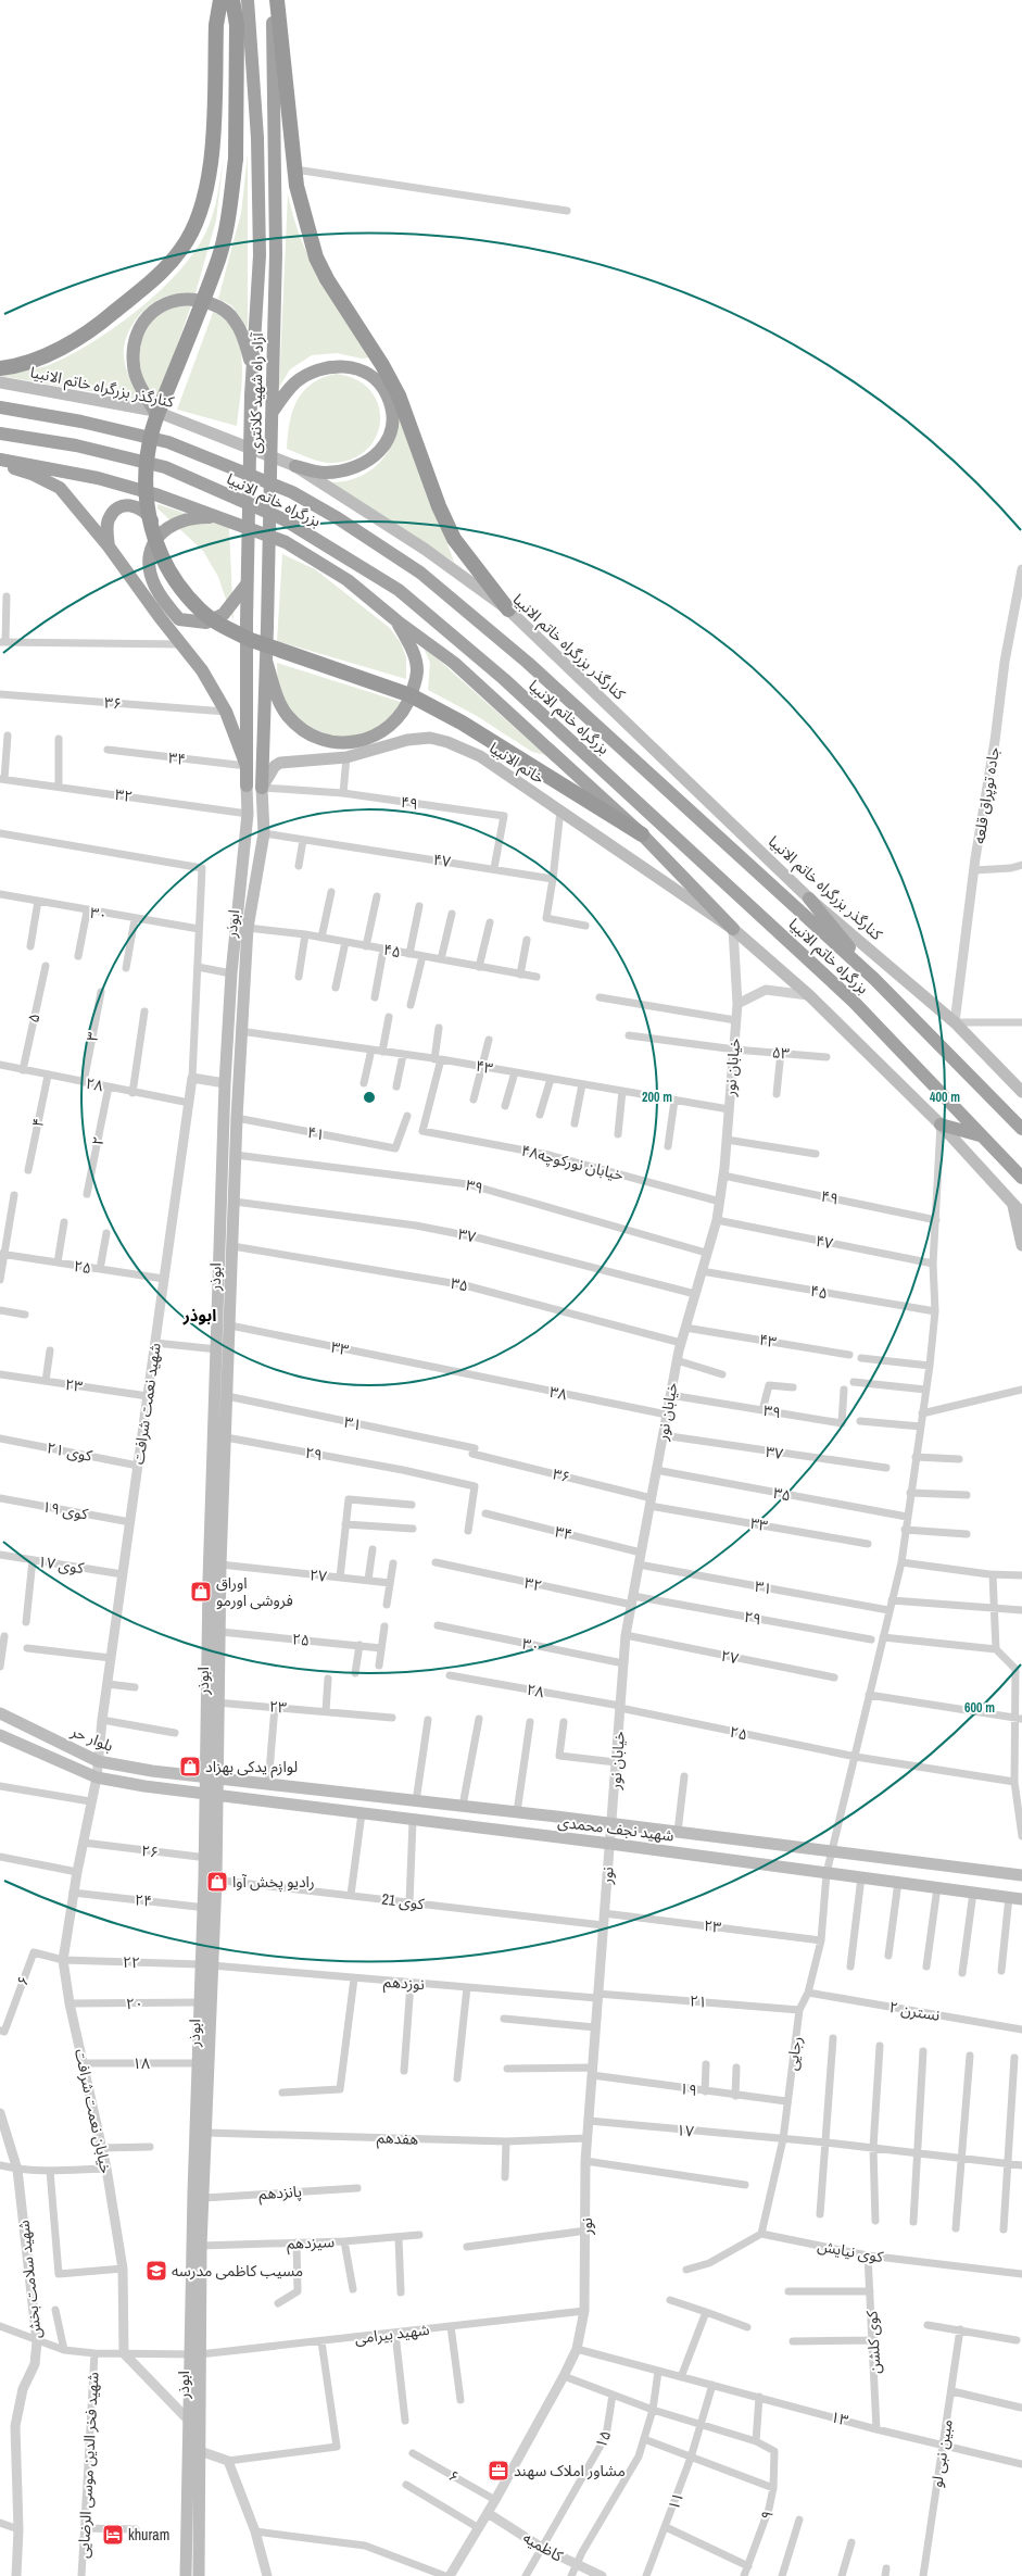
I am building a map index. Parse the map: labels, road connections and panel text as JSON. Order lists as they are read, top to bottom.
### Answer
{
  "streets": {
    "highway": ["آزاد راه شهید کلانتری", "بزرگراه خاتم الانبیا"],
    "main road": [
      "کنارگذر بزرگراه خاتم الانبیا",
      "خاتم الانبیا",
      "ابوذر",
      "بلوار حر",
      "شهید نجف محمدی"
    ],
    "street": [
      "۳۶",
      "۳۴",
      "۳۲",
      "جاده توپراق قلعه",
      "۴۹",
      "۴۷",
      "۳۰",
      "۴۵",
      "۵",
      "۳",
      "۵۳",
      "۴۳",
      "خیابان نور",
      "۲۸",
      "۴",
      "۴۱",
      "۲",
      "خیابان نورکوچه۴۸",
      "۳۹",
      "۳۷",
      "۲۵",
      "۳۵",
      "۳۳",
      "۲۳",
      "۳۸",
      "شهید نعمت شرافت",
      "۳۱",
      "کوی ۲۱",
      "۲۹",
      "کوی ۱۹",
      "کوی ۱۷",
      "۲۷",
      "۲۶",
      "نور",
      "۲۴",
      "کوی 21",
      "۲۲",
      "۶",
      "نوزدهم",
      "۲۱",
      "۲۰",
      "نسترن ۲",
      "رجایی",
      "۱۸",
      "۱۹",
      "خیابان نعمت شرافت",
      "۱۷",
      "هفدهم",
      "پانزدهم",
      "سیزدهم",
      "کوی نیایش",
      "شهید سلامت بخش",
      "شهید بیرامی",
      "کوی کلشن",
      "۱۳",
      "۱۵",
      "مبین نبی لو",
      "شهید فخر الدین موسی الرضایی",
      "۱۱",
      "۹",
      "کاظمیه"
    ]
  },
  "crossings": [
    ["کنارگذر بزرگراه خاتم الانبیا", "جاده توپراق قلعه"],
    ["آزاد راه شهید کلانتری", "۳۴"],
    ["آزاد راه شهید کلانتری", "خاتم الانبیا"],
    ["آزاد راه شهید کلانتری", "۴۹"],
    ["آزاد راه شهید کلانتری", "ابوذر"],
    ["۳۶", "خیابان نور"],
    ["۳۶", "۳۳"],
    ["۳۶", "۳۱"],
    ["۳۴", "خیابان نور"],
    ["خاتم الانبیا", "۴۹"],
    ["خاتم الانبیا", "ابوذر"],
    ["خاتم الانبیا", "خیابان نور"],
    ["۳۲", "ابوذر"],
    ["۳۲", "خیابان نور"],
    ["۳۲", "۲۹"],
    ["۴۹", "۴۷"],
    ["۴۹", "ابوذر"],
    ["۴۹", "خیابان نور"],
    ["۴۹", "رجایی"],
    ["۴۷", "ابوذر"],
    ["۴۷", "خیابان نور"],
    ["۴۷", "رجایی"],
    ["۳۰", "خیابان نور"],
    ["ابوذر", "۴۵"],
    ["ابوذر", "۴۳"],
    ["ابوذر", "۴۱"],
    ["ابوذر", "۳۹"],
    ["ابوذر", "۳۷"],
    ["ابوذر", "۲۵"],
    ["ابوذر", "۳۵"],
    ["ابوذر", "۳۳"],
    ["ابوذر", "۲۳"],
    ["ابوذر", "۳۱"],
    ["ابوذر", "۲۹"],
    ["ابوذر", "۲۷"],
    ["ابوذر", "بلوار حر"],
    ["ابوذر", "شهید نجف محمدی"],
    ["ابوذر", "۲۶"],
    ["ابوذر", "۲۴"],
    ["ابوذر", "کوی 21"],
    ["ابوذر", "۲۲"],
    ["ابوذر", "نوزدهم"],
    ["ابوذر", "۲۰"],
    ["ابوذر", "۱۸"],
    ["ابوذر", "هفدهم"],
    ["ابوذر", "پانزدهم"],
    ["ابوذر", "سیزدهم"],
    ["ابوذر", "شهید بیرامی"],
    ["۴۵", "خیابان نور"],
    ["۴۵", "رجایی"],
    ["۵", "۲۸"],
    ["۳", "۲۸"],
    ["۵۳", "خیابان نور"],
    ["۴۳", "خیابان نور"],
    ["۴۳", "خیابان نورکوچه۴۸"],
    ["خیابان نور", "۲۸"],
    ["خیابان نور", "خیابان نورکوچه۴۸"],
    ["خیابان نور", "۳۹"],
    ["خیابان نور", "۳۷"],
    ["خیابان نور", "۲۵"],
    ["خیابان نور", "۳۵"],
    ["خیابان نور", "۳۳"],
    ["خیابان نور", "۳۸"],
    ["خیابان نور", "۳۱"],
    ["خیابان نور", "۲۹"],
    ["خیابان نور", "۲۷"],
    ["خیابان نور", "شهید نجف محمدی"],
    ["خیابان نور", "نور"],
    ["۲۸", "۴"],
    ["۲۸", "۲"],
    ["۲۸", "۲۵"],
    ["۲۸", "شهید نعمت شرافت"],
    ["۲۵", "شهید نعمت شرافت"],
    ["۲۵", "رجایی"],
    ["۳۵", "رجایی"],
    ["۳۳", "۳۸"],
    ["۲۳", "شهید نعمت شرافت"],
    ["۲۳", "نور"],
    ["۲۳", "رجایی"],
    ["شهید نعمت شرافت", "کوی ۲۱"],
    ["شهید نعمت شرافت", "کوی ۱۹"],
    ["شهید نعمت شرافت", "کوی ۱۷"],
    ["شهید نعمت شرافت", "بلوار حر"],
    ["شهید نعمت شرافت", "خیابان نعمت شرافت"],
    ["۳۱", "رجایی"],
    ["بلوار حر", "شهید نجف محمدی"],
    ["شهید نجف محمدی", "نور"],
    ["شهید نجف محمدی", "رجایی"],
    ["۲۶", "خیابان نعمت شرافت"],
    ["نور", "کوی 21"],
    ["نور", "۶"],
    ["نور", "نوزدهم"],
    ["نور", "۲۱"],
    ["نور", "۱۹"],
    ["نور", "۱۷"],
    ["نور", "هفدهم"],
    ["نور", "شهید بیرامی"],
    ["نور", "۱۳"],
    ["نور", "کاظمیه"],
    ["۲۴", "خیابان نعمت شرافت"],
    ["۲۲", "۶"],
    ["۲۲", "نوزدهم"],
    ["۲۲", "خیابان نعمت شرافت"],
    ["۶", "خیابان نعمت شرافت"],
    ["نوزدهم", "۲۱"],
    ["۲۱", "رجایی"],
    ["۲۰", "خیابان نعمت شرافت"],
    ["نسترن ۲", "رجایی"],
    ["رجایی", "۱۹"],
    ["رجایی", "۱۷"],
    ["رجایی", "کوی نیایش"],
    ["۱۸", "خیابان نعمت شرافت"],
    ["خیابان نعمت شرافت", "شهید بیرامی"],
    ["کوی نیایش", "کوی کلشن"],
    ["شهید سلامت بخش", "شهید بیرامی"],
    ["شهید بیرامی", "شهید فخر الدین موسی الرضایی"],
    ["کوی کلشن", "۱۳"],
    ["۱۳", "مبین نبی لو"],
    ["۱۳", "۱۱"],
    ["۱۵", "کاظمیه"]
  ],
  "districts": ["ابوذر"],
  "places": {
    "shop": ["اوراق فروشی اورمو", "لوازم یدکی بهزاد", "رادیو پخش آوا"],
    "school or university": ["مسیب کاظمی مدرسه"],
    "office": ["مشاور املاک سهند"],
    "hotel": ["khuram"]
  },
  "rings": ["200 m", "400 m", "600 m"]
}
